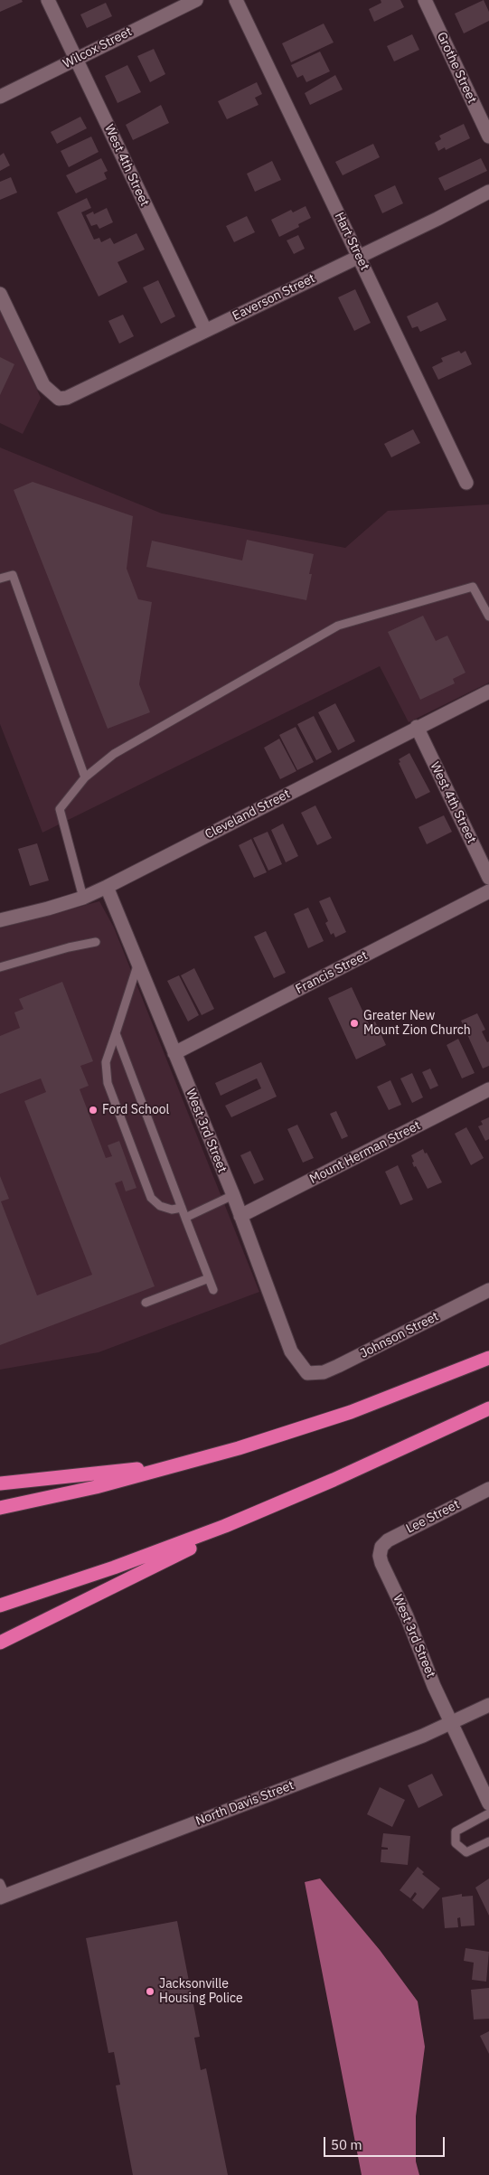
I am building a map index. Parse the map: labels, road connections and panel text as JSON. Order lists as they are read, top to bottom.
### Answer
{
  "streets": {
    "street": [
      "Wilcox Street",
      "Grothe Street",
      "West 4th Street",
      "Hart Street",
      "Eaverson Street",
      "Cleveland Street",
      "Francis Street",
      "West 3rd Street",
      "Mount Herman Street",
      "Johnson Street",
      "Lee Street",
      "North Davis Street"
    ]
  },
  "crossings": [
    ["Wilcox Street", "West 4th Street"],
    ["West 4th Street", "Eaverson Street"],
    ["West 4th Street", "Cleveland Street"],
    ["Hart Street", "Eaverson Street"],
    ["Cleveland Street", "West 3rd Street"],
    ["Francis Street", "West 3rd Street"],
    ["West 3rd Street", "Mount Herman Street"],
    ["West 3rd Street", "Johnson Street"],
    ["West 3rd Street", "Lee Street"],
    ["West 3rd Street", "North Davis Street"]
  ],
  "places": ["Greater New Mount Zion Church", "Ford School", "Jacksonville Housing Police"],
  "scale_bar": "50 m"
}
